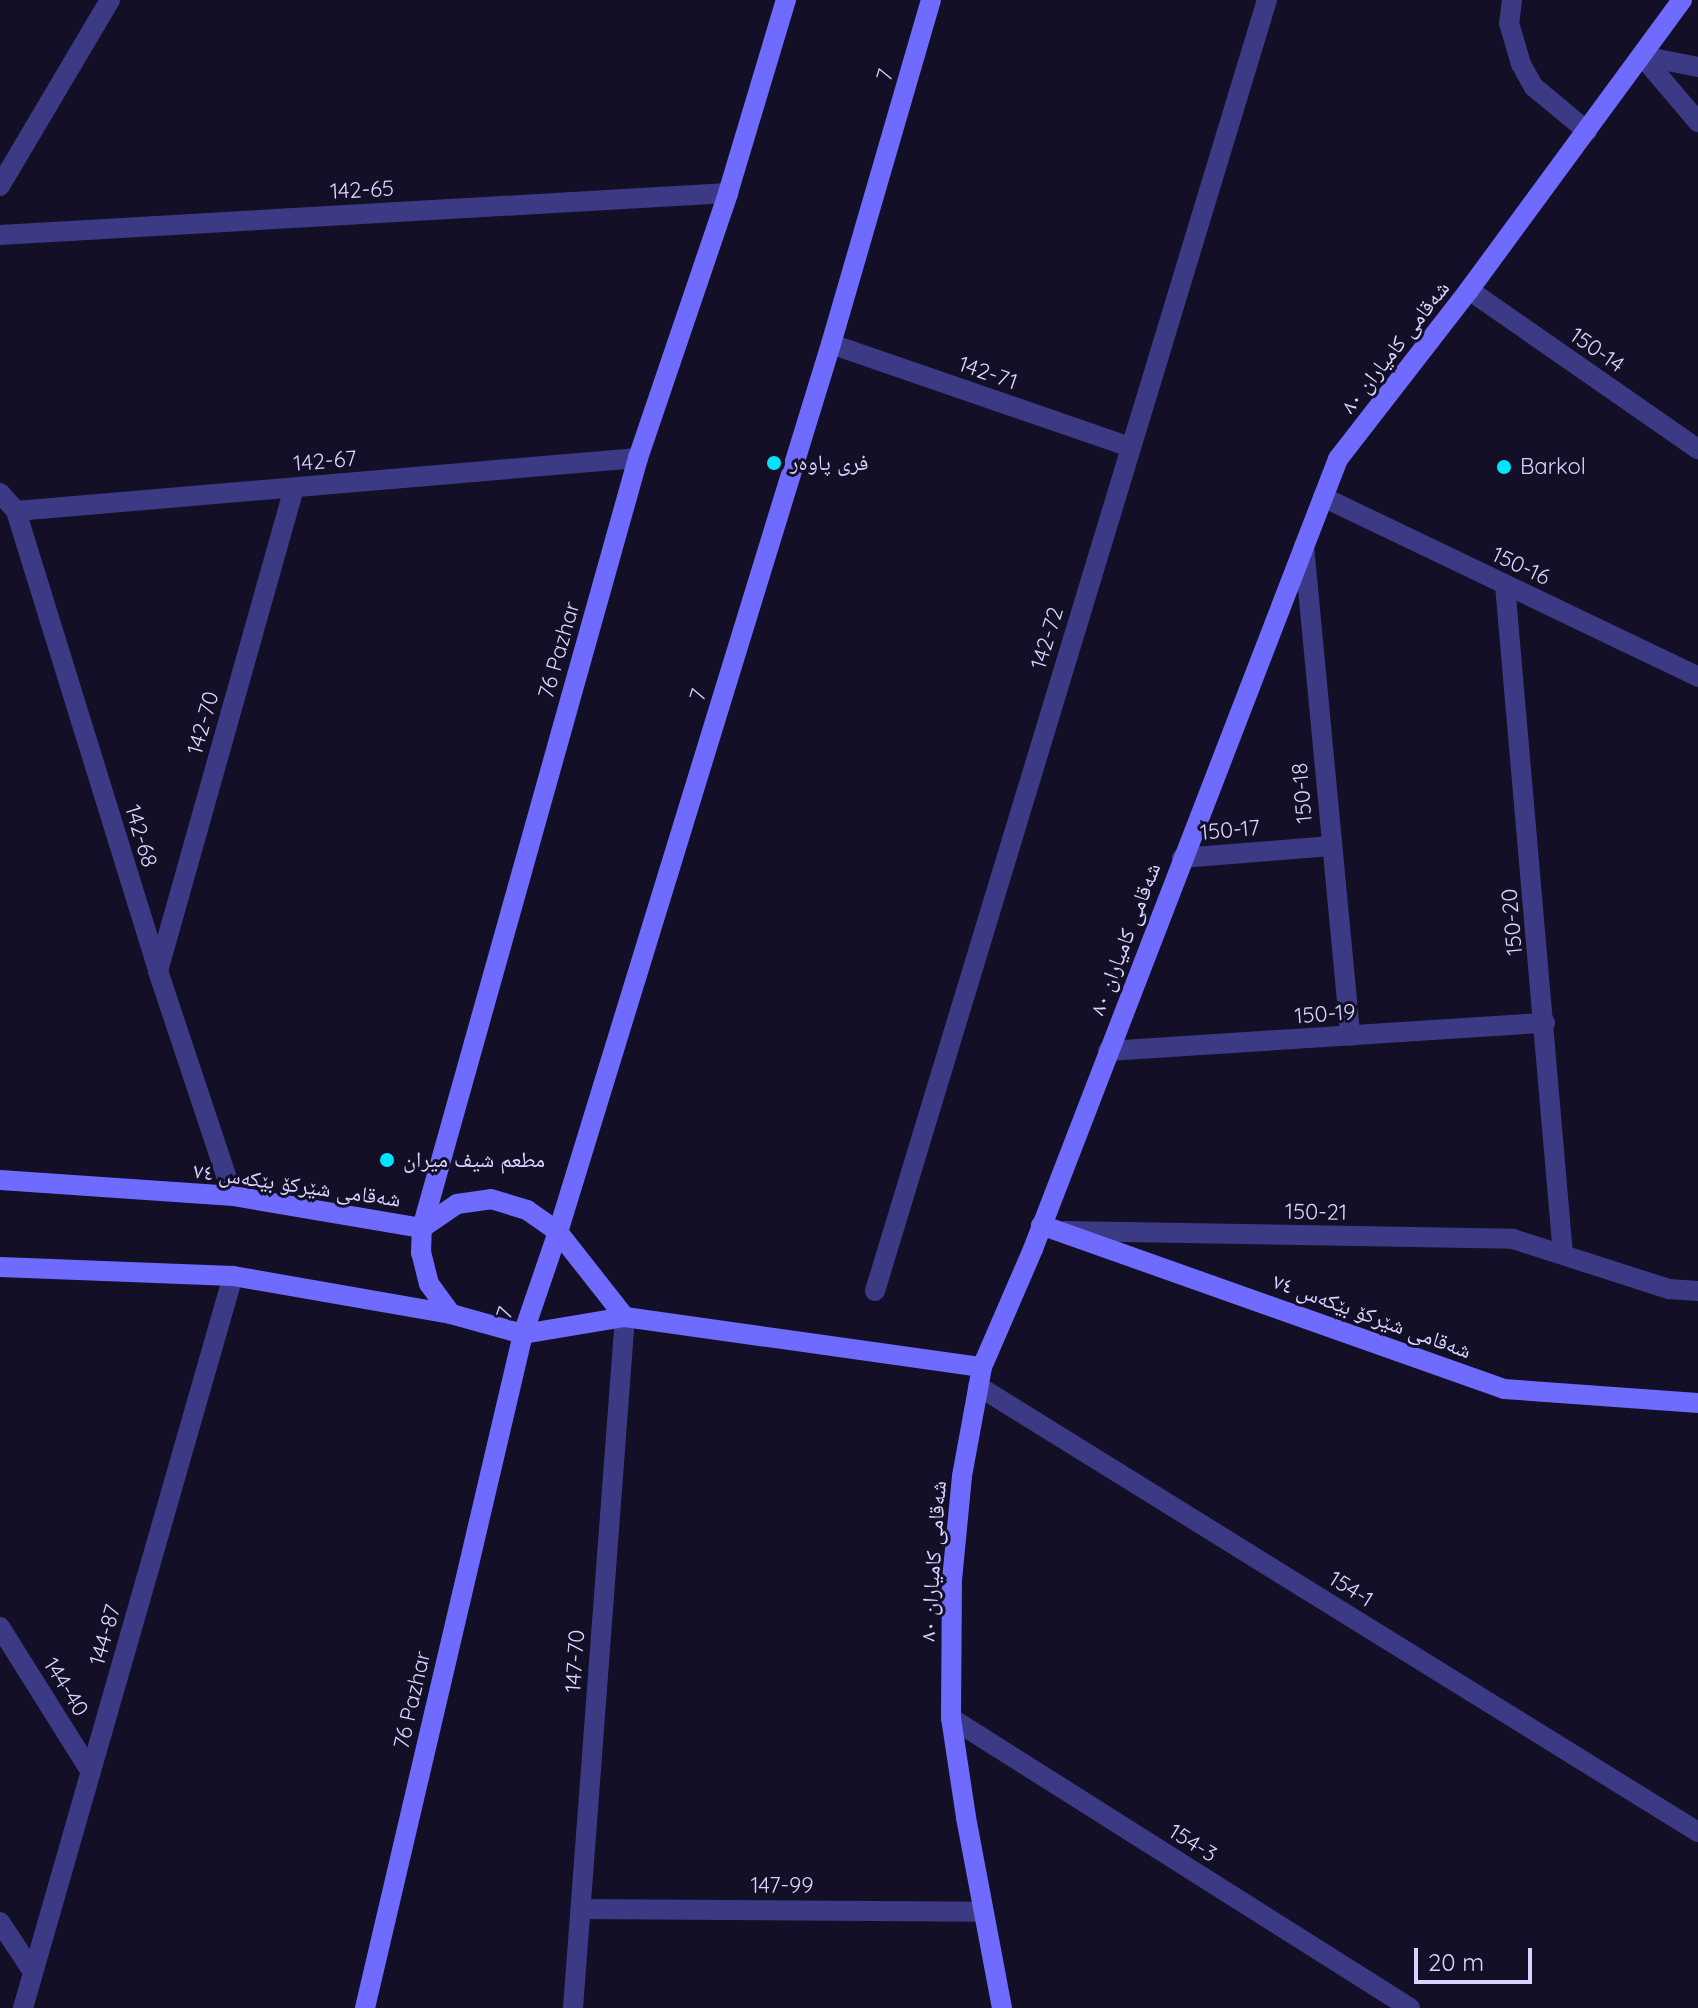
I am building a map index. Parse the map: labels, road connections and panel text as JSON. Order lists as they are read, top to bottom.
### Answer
{
  "streets": {
    "street": [
      "7",
      "142-65",
      "شەقامی کامیاران ٨٠",
      "150-14",
      "142-71",
      "142-67",
      "150-16",
      "142-72",
      "76 Pazhar",
      "142-70",
      "150-18",
      "150-17",
      "142-68",
      "150-20",
      "150-19",
      "شەقامی شێرکۆ بێکەس ٧٤",
      "150-21",
      "154-1",
      "144-87",
      "147-70",
      "144-40",
      "154-3",
      "147-99"
    ]
  },
  "crossings": [
    ["7", "142-71"],
    ["7", "76 Pazhar"],
    ["7", "شەقامی شێرکۆ بێکەس ٧٤"],
    ["142-65", "76 Pazhar"],
    ["شەقامی کامیاران ٨٠", "150-14"],
    ["شەقامی کامیاران ٨٠", "150-16"],
    ["شەقامی کامیاران ٨٠", "150-18"],
    ["شەقامی کامیاران ٨٠", "150-17"],
    ["شەقامی کامیاران ٨٠", "150-19"],
    ["شەقامی کامیاران ٨٠", "شەقامی شێرکۆ بێکەس ٧٤"],
    ["شەقامی کامیاران ٨٠", "154-1"],
    ["شەقامی کامیاران ٨٠", "154-3"],
    ["شەقامی کامیاران ٨٠", "147-99"],
    ["142-71", "142-72"],
    ["142-67", "76 Pazhar"],
    ["142-67", "142-70"],
    ["142-67", "142-68"],
    ["150-16", "150-20"],
    ["76 Pazhar", "شەقامی شێرکۆ بێکەس ٧٤"],
    ["142-70", "142-68"],
    ["150-18", "150-17"],
    ["150-18", "150-19"],
    ["142-68", "شەقامی شێرکۆ بێکەس ٧٤"],
    ["150-20", "150-19"],
    ["150-20", "150-21"],
    ["شەقامی شێرکۆ بێکەس ٧٤", "150-21"],
    ["شەقامی شێرکۆ بێکەس ٧٤", "147-70"],
    ["144-87", "144-40"],
    ["147-70", "147-99"]
  ],
  "places": ["فری پاوەر", "Barkol", "مطعم شيف ميران"],
  "scale_bar": "20 m"
}
